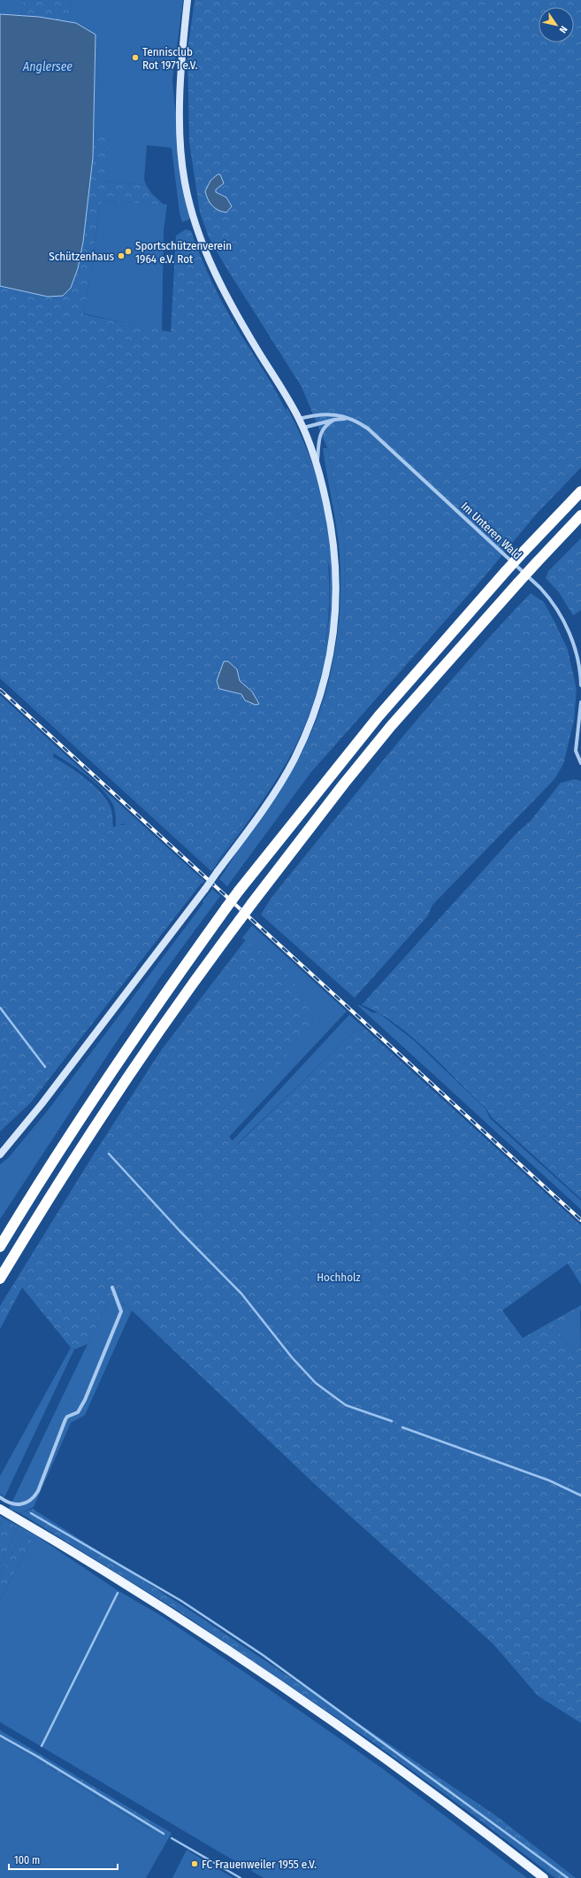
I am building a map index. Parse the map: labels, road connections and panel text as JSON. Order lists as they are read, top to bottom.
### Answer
{
  "streets": {
    "street": ["Im Unteren Wald"]
  },
  "water": ["Anglersee"],
  "parks": ["Hochholz"],
  "places": [
    "Tennisclub Rot 1971 e.V.",
    "Sportschützenverein 1964 e.V. Rot",
    "Schützenhaus",
    "FC Frauenweiler 1955 e.V."
  ],
  "scale_bar": "100 m",
  "north": "bottom right"
}
